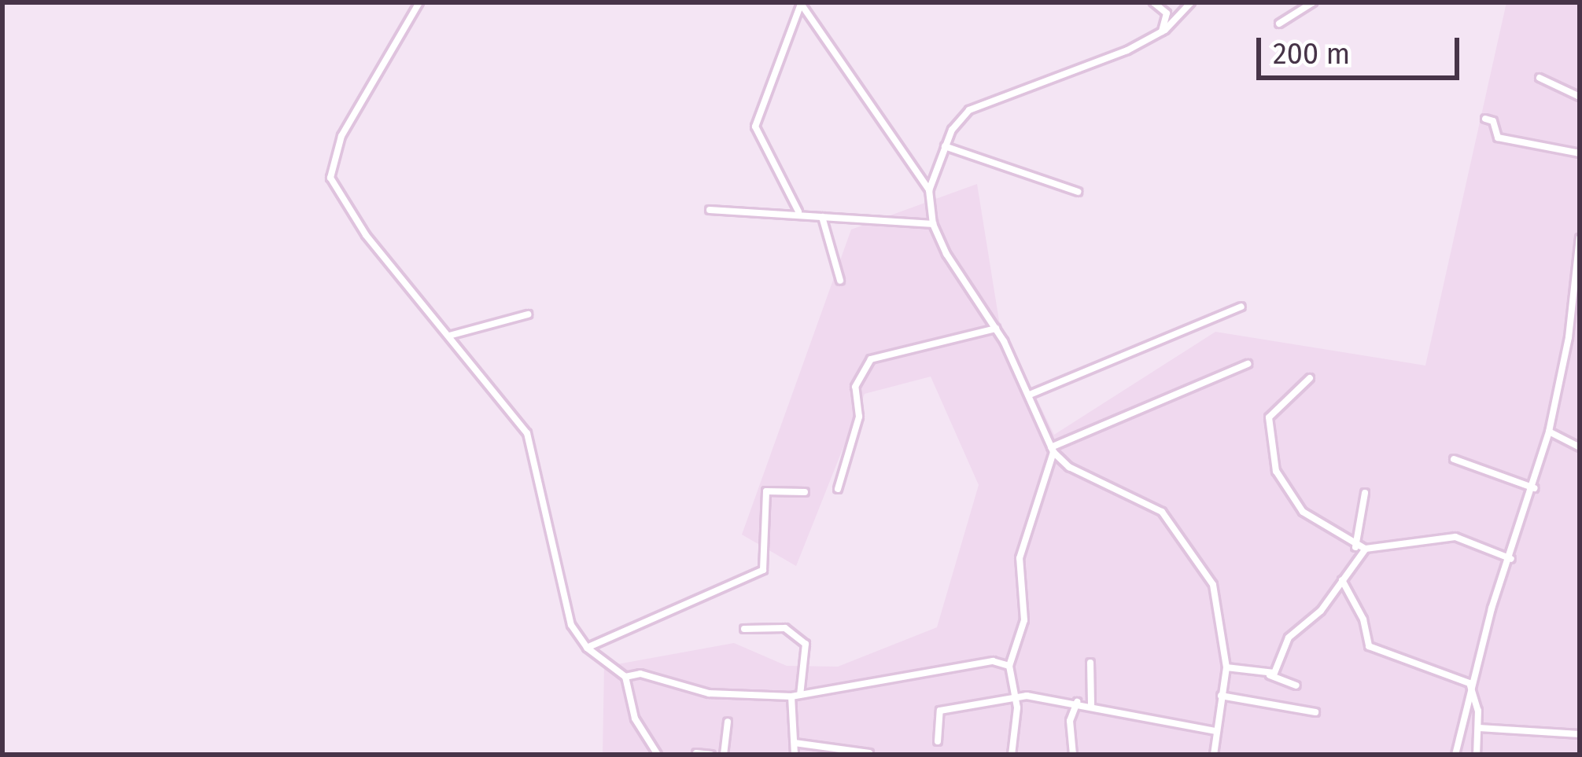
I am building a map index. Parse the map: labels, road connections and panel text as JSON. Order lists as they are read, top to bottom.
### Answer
{
  "scale_bar": "200 m"
}
